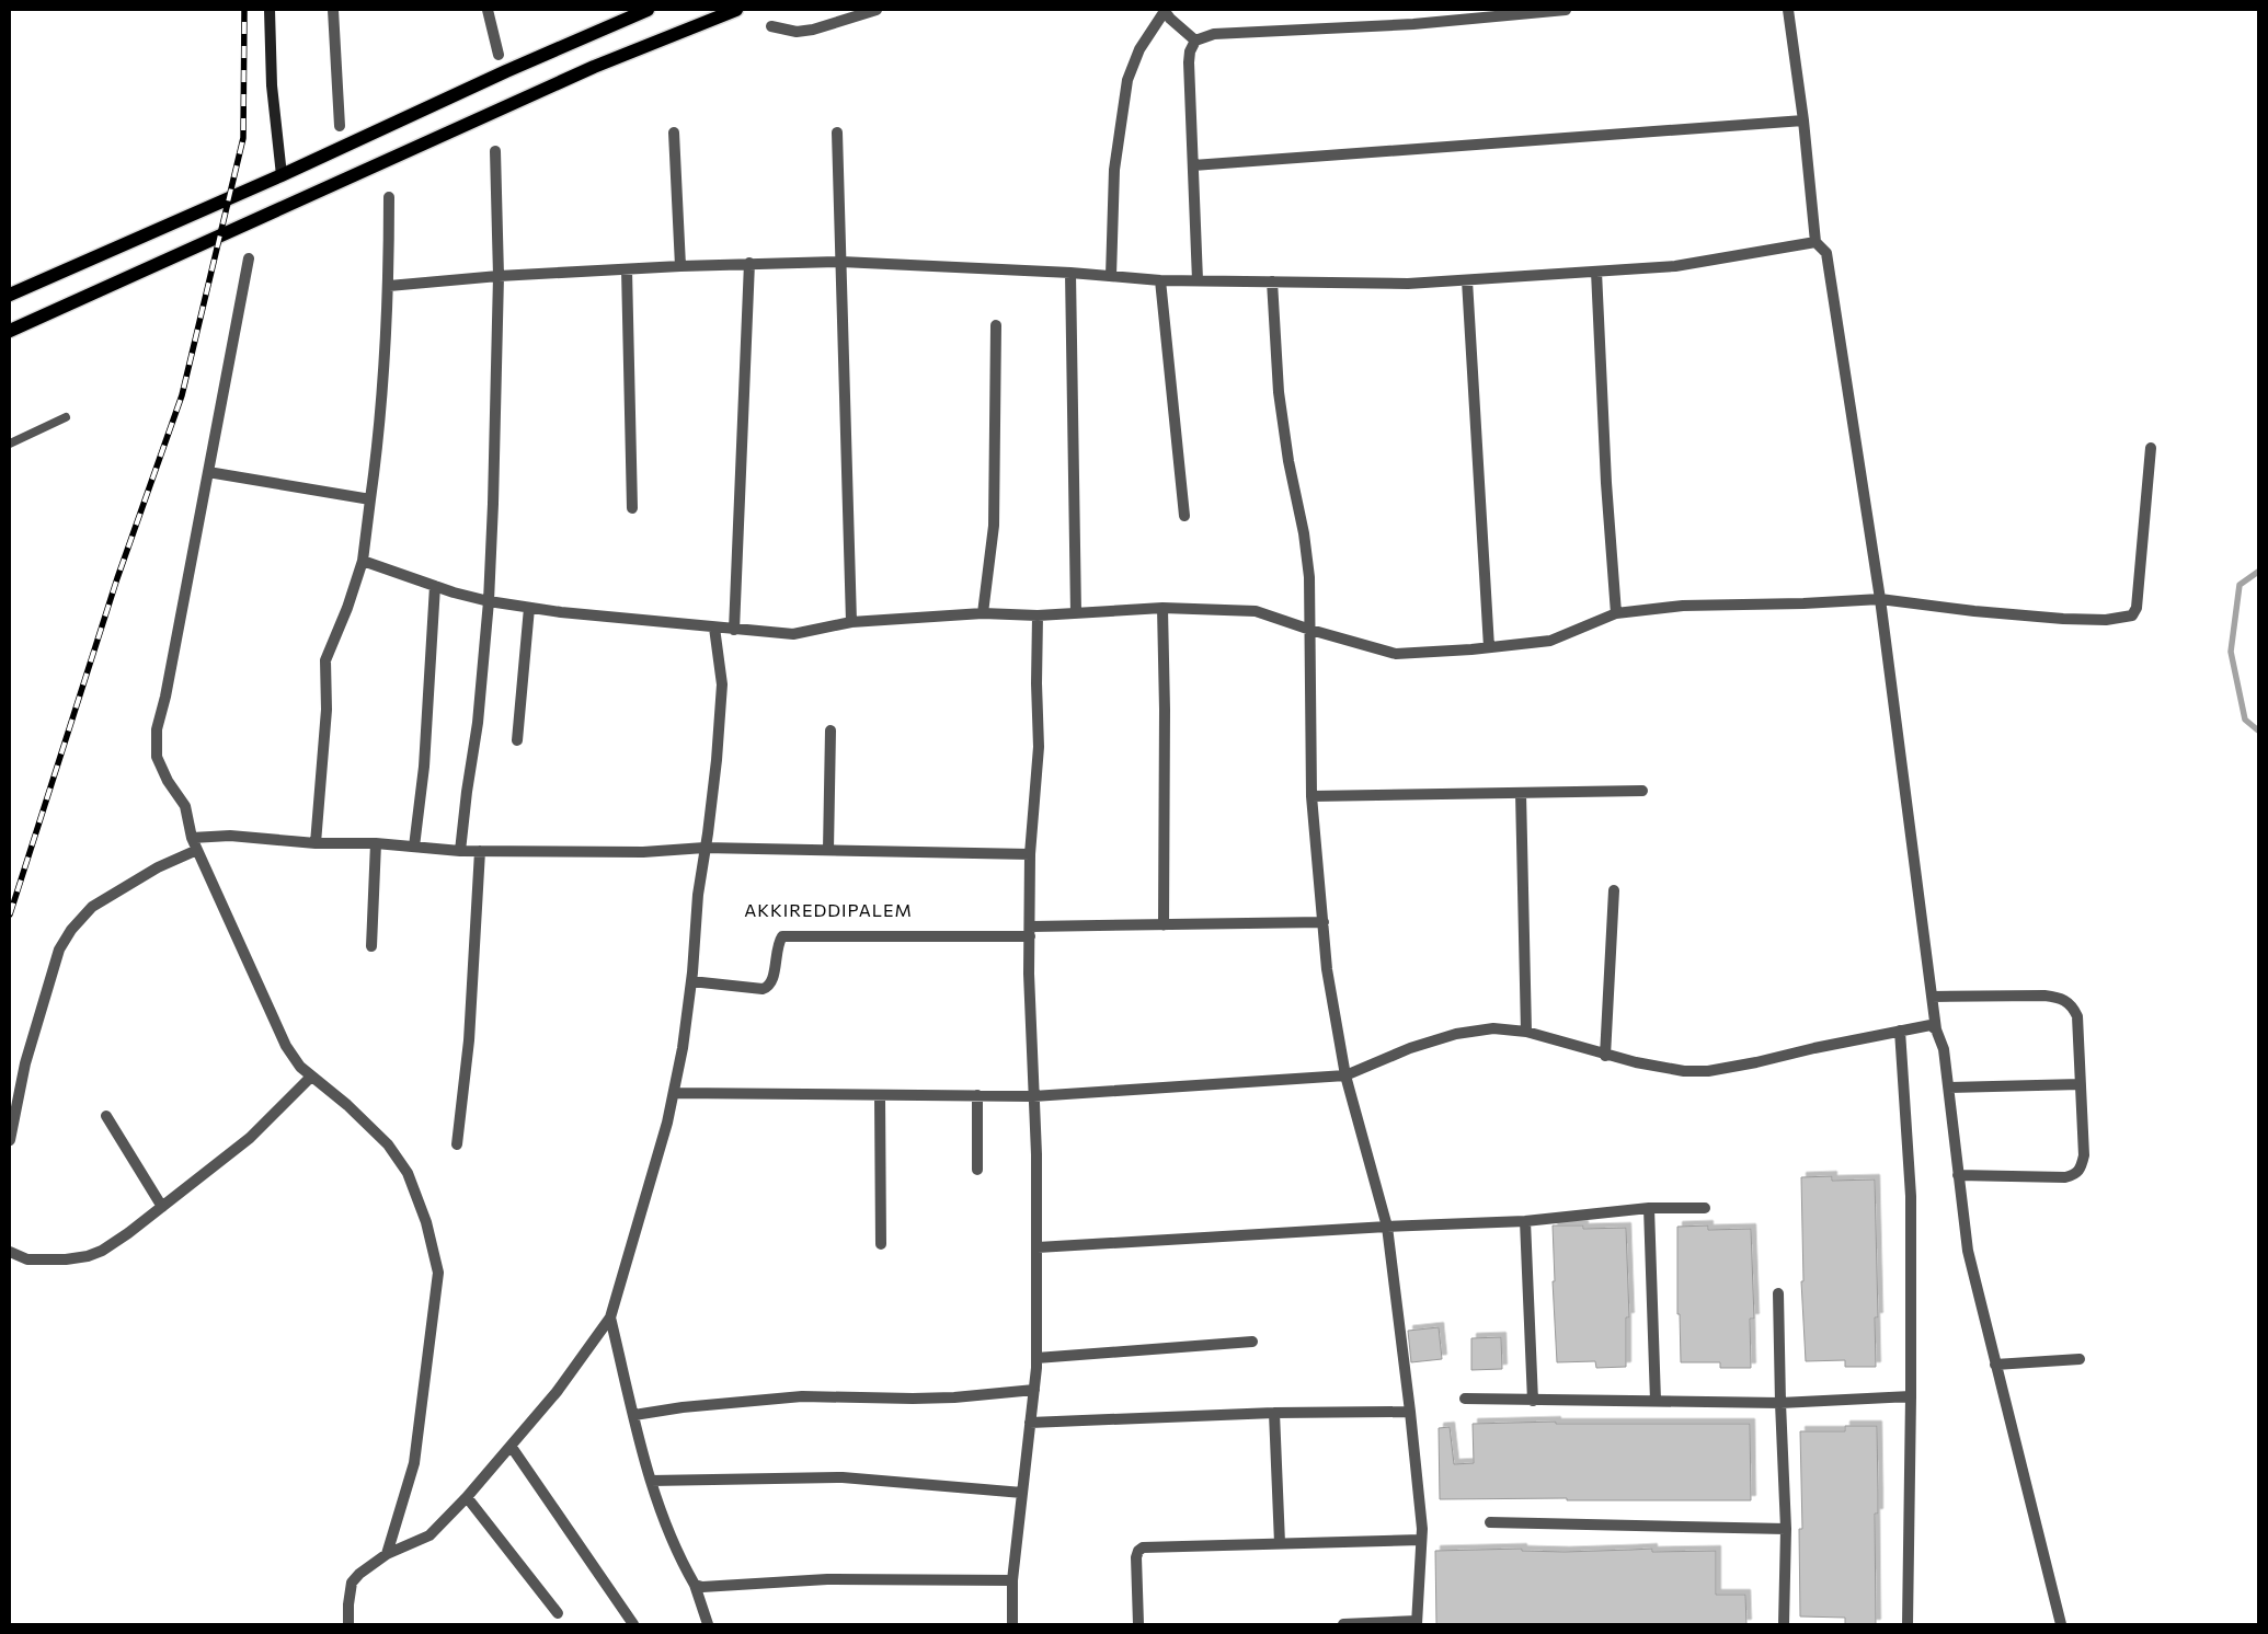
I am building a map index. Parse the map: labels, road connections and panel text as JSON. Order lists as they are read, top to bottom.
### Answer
{
  "districts": ["AKKIREDDIPALEM"]
}
